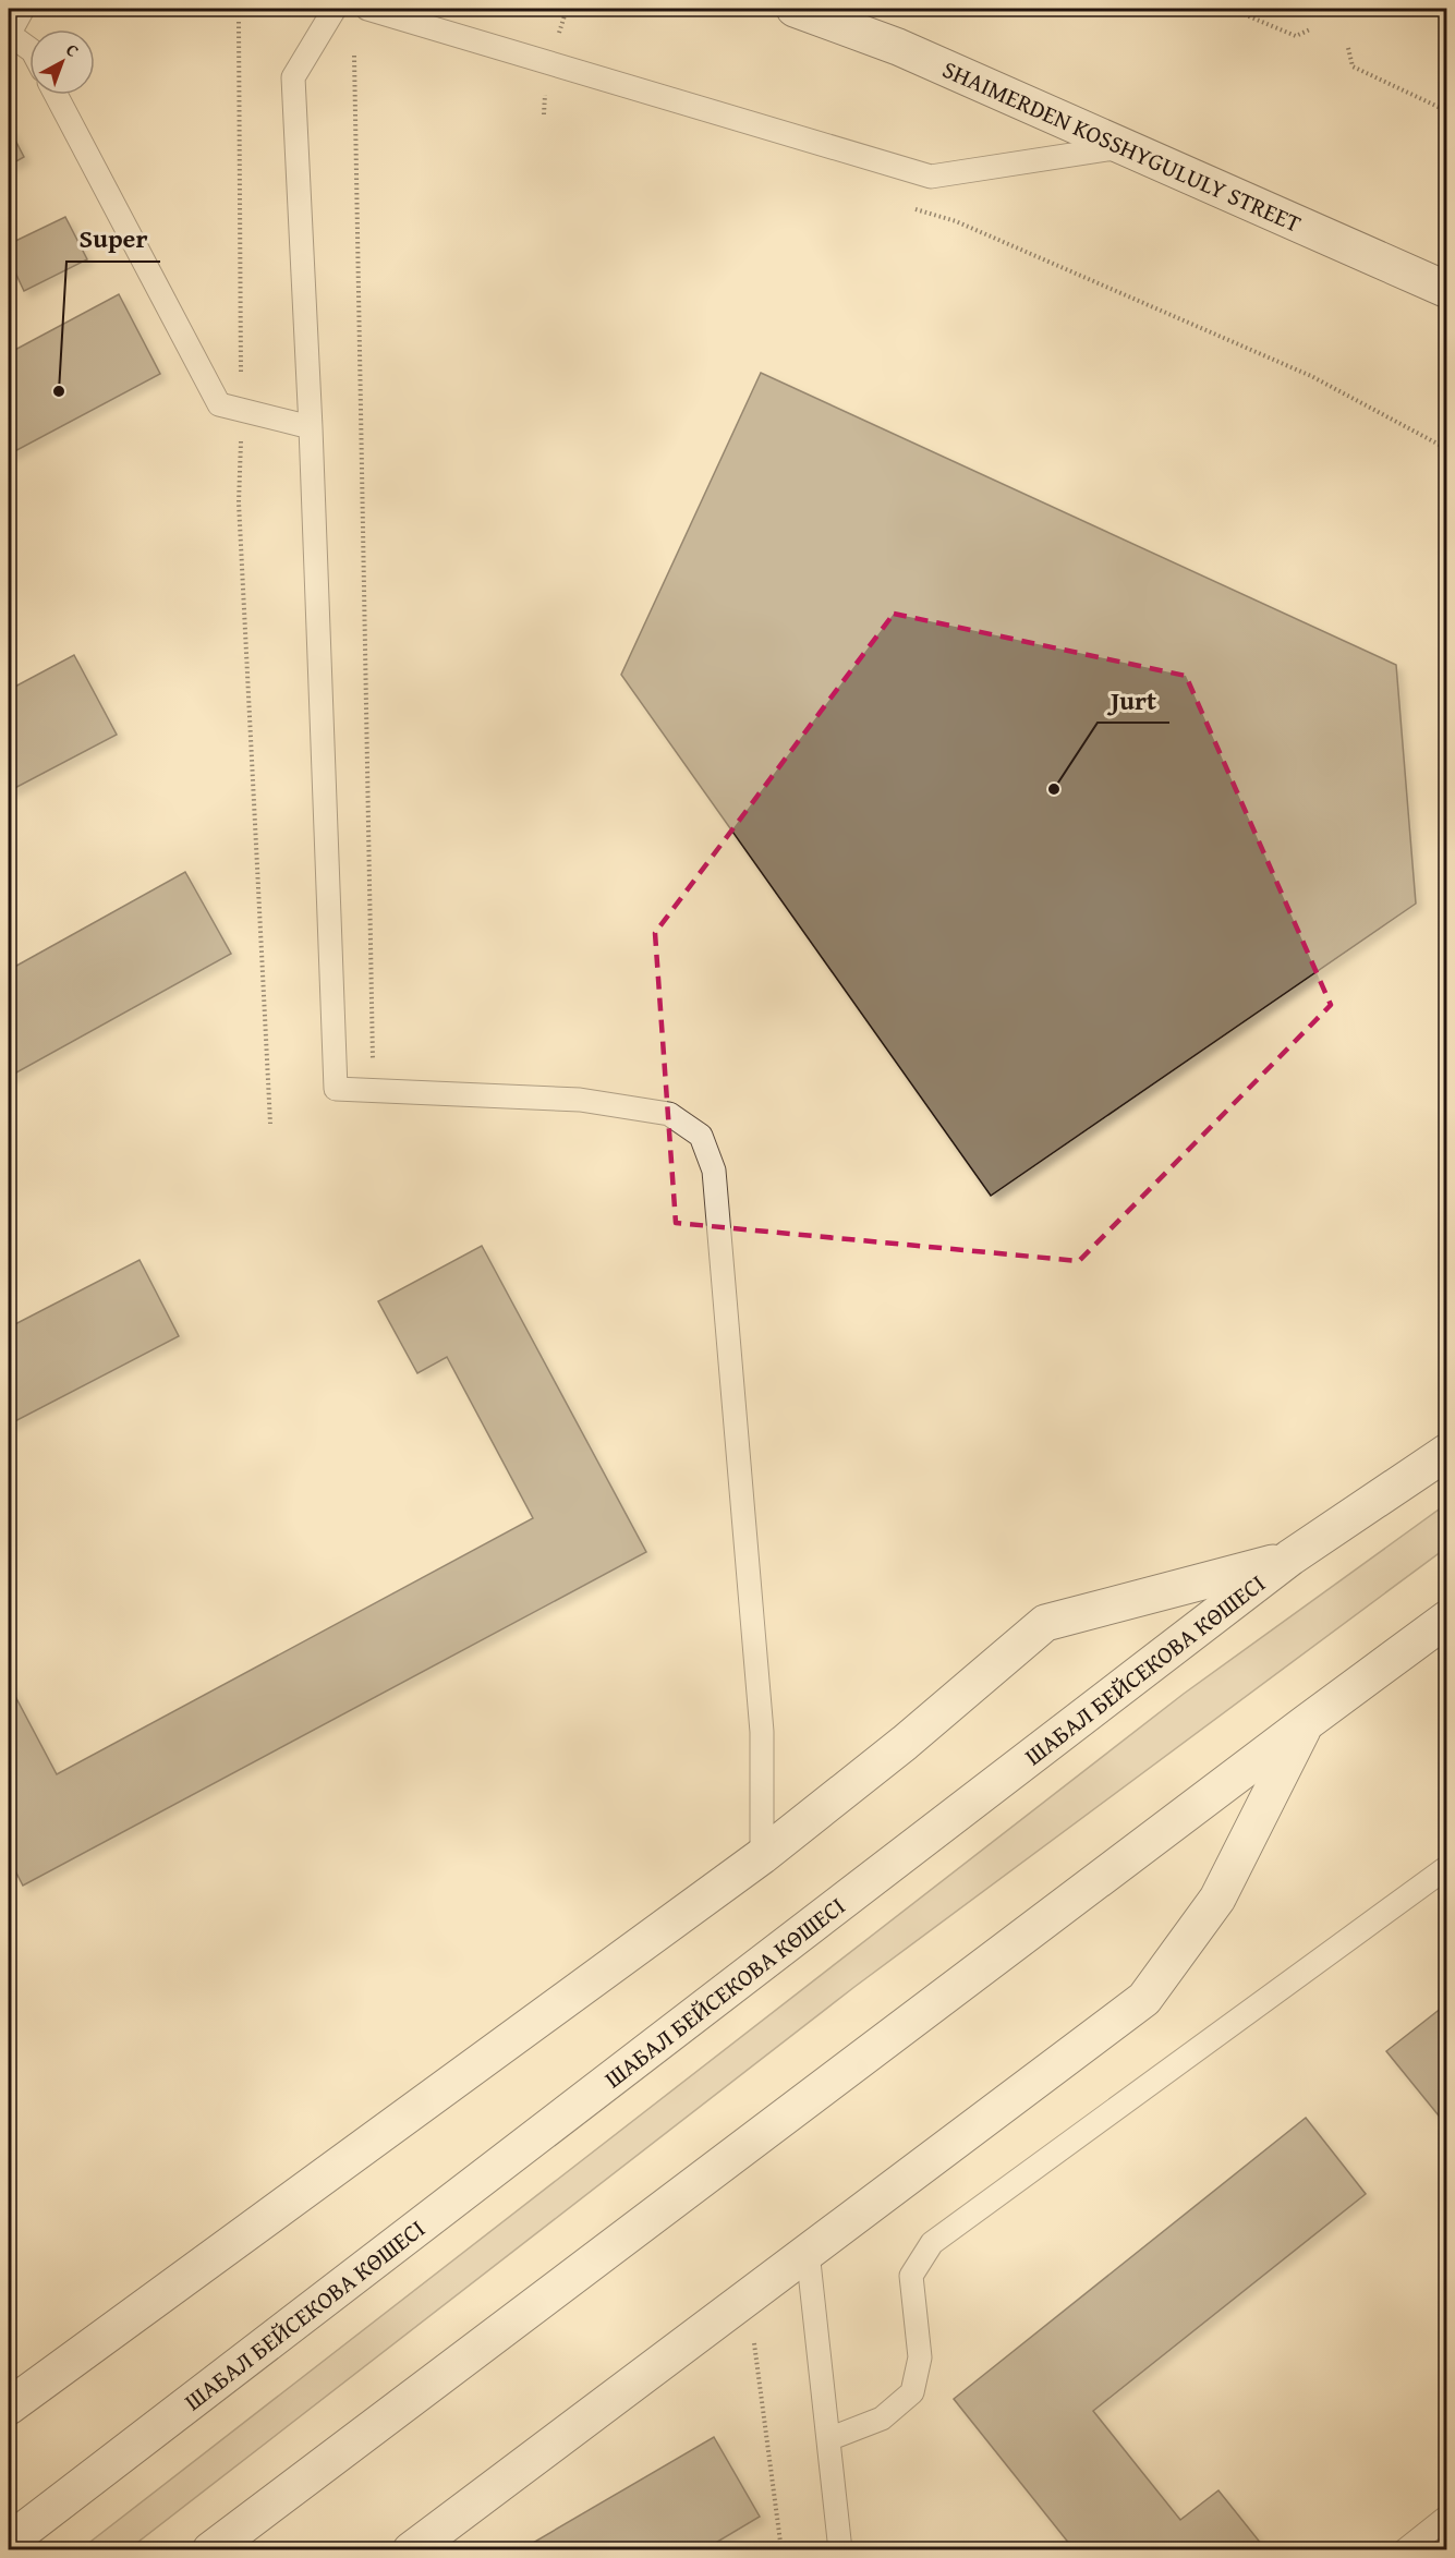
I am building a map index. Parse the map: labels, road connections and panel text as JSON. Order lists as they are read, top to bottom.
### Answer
{
  "streets": {
    "street": ["SHAIMERDEN KOSSHYGULULY STREET", "ШАБАЛ БЕЙСЕКОВА КӨШЕСІ"]
  },
  "places": ["Super", "Jurt"],
  "north": "top right"
}
